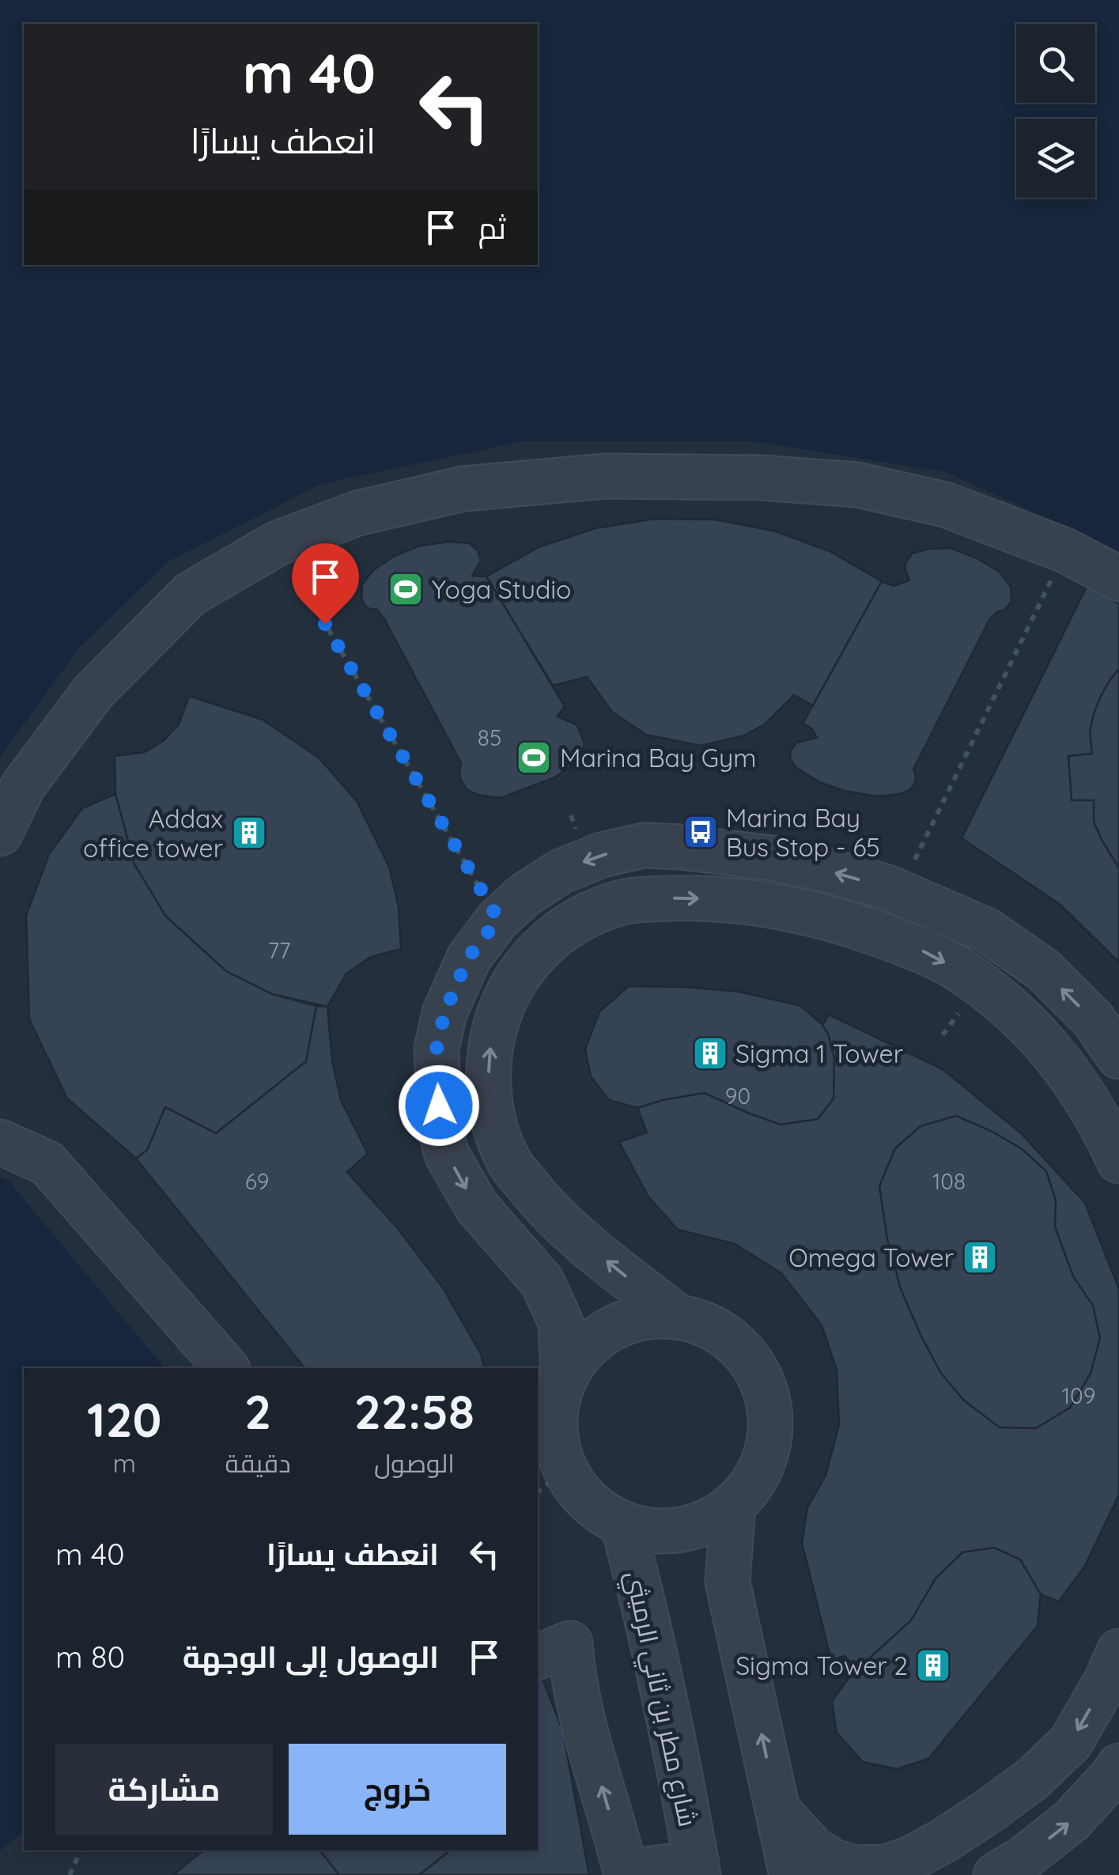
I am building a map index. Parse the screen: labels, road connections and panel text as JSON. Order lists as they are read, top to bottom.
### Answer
{
  "streets": {
    "street": ["شارع مطر بن ثاني الرميثي"]
  },
  "places": {
    "sports": ["Yoga Studio", "Marina Bay Gym"],
    "bus stop": ["Marina Bay Bus Stop - 65"],
    "building": [
      "Addax office tower",
      "Sigma 1 Tower",
      "Omega Tower",
      "Sigma Tower 2"
    ]
  },
  "house_numbers": [
    "85",
    "77",
    "90",
    "69",
    "108",
    "109"
  ],
  "page": {
    "turn": ["40 m", "انعطف يسارًا"],
    "then": "ثم",
    "eta": [
      "22:58",
      "الوصول",
      "2",
      "دقيقة",
      "120",
      "m"
    ],
    "list": [
      {
        "name": "انعطف يسارًا",
        "value": "40 m"
      },
      {
        "name": "الوصول إلى الوجهة",
        "value": "80 m"
      }
    ],
    "buttons": ["خروج", "مشاركة"]
  }
}
